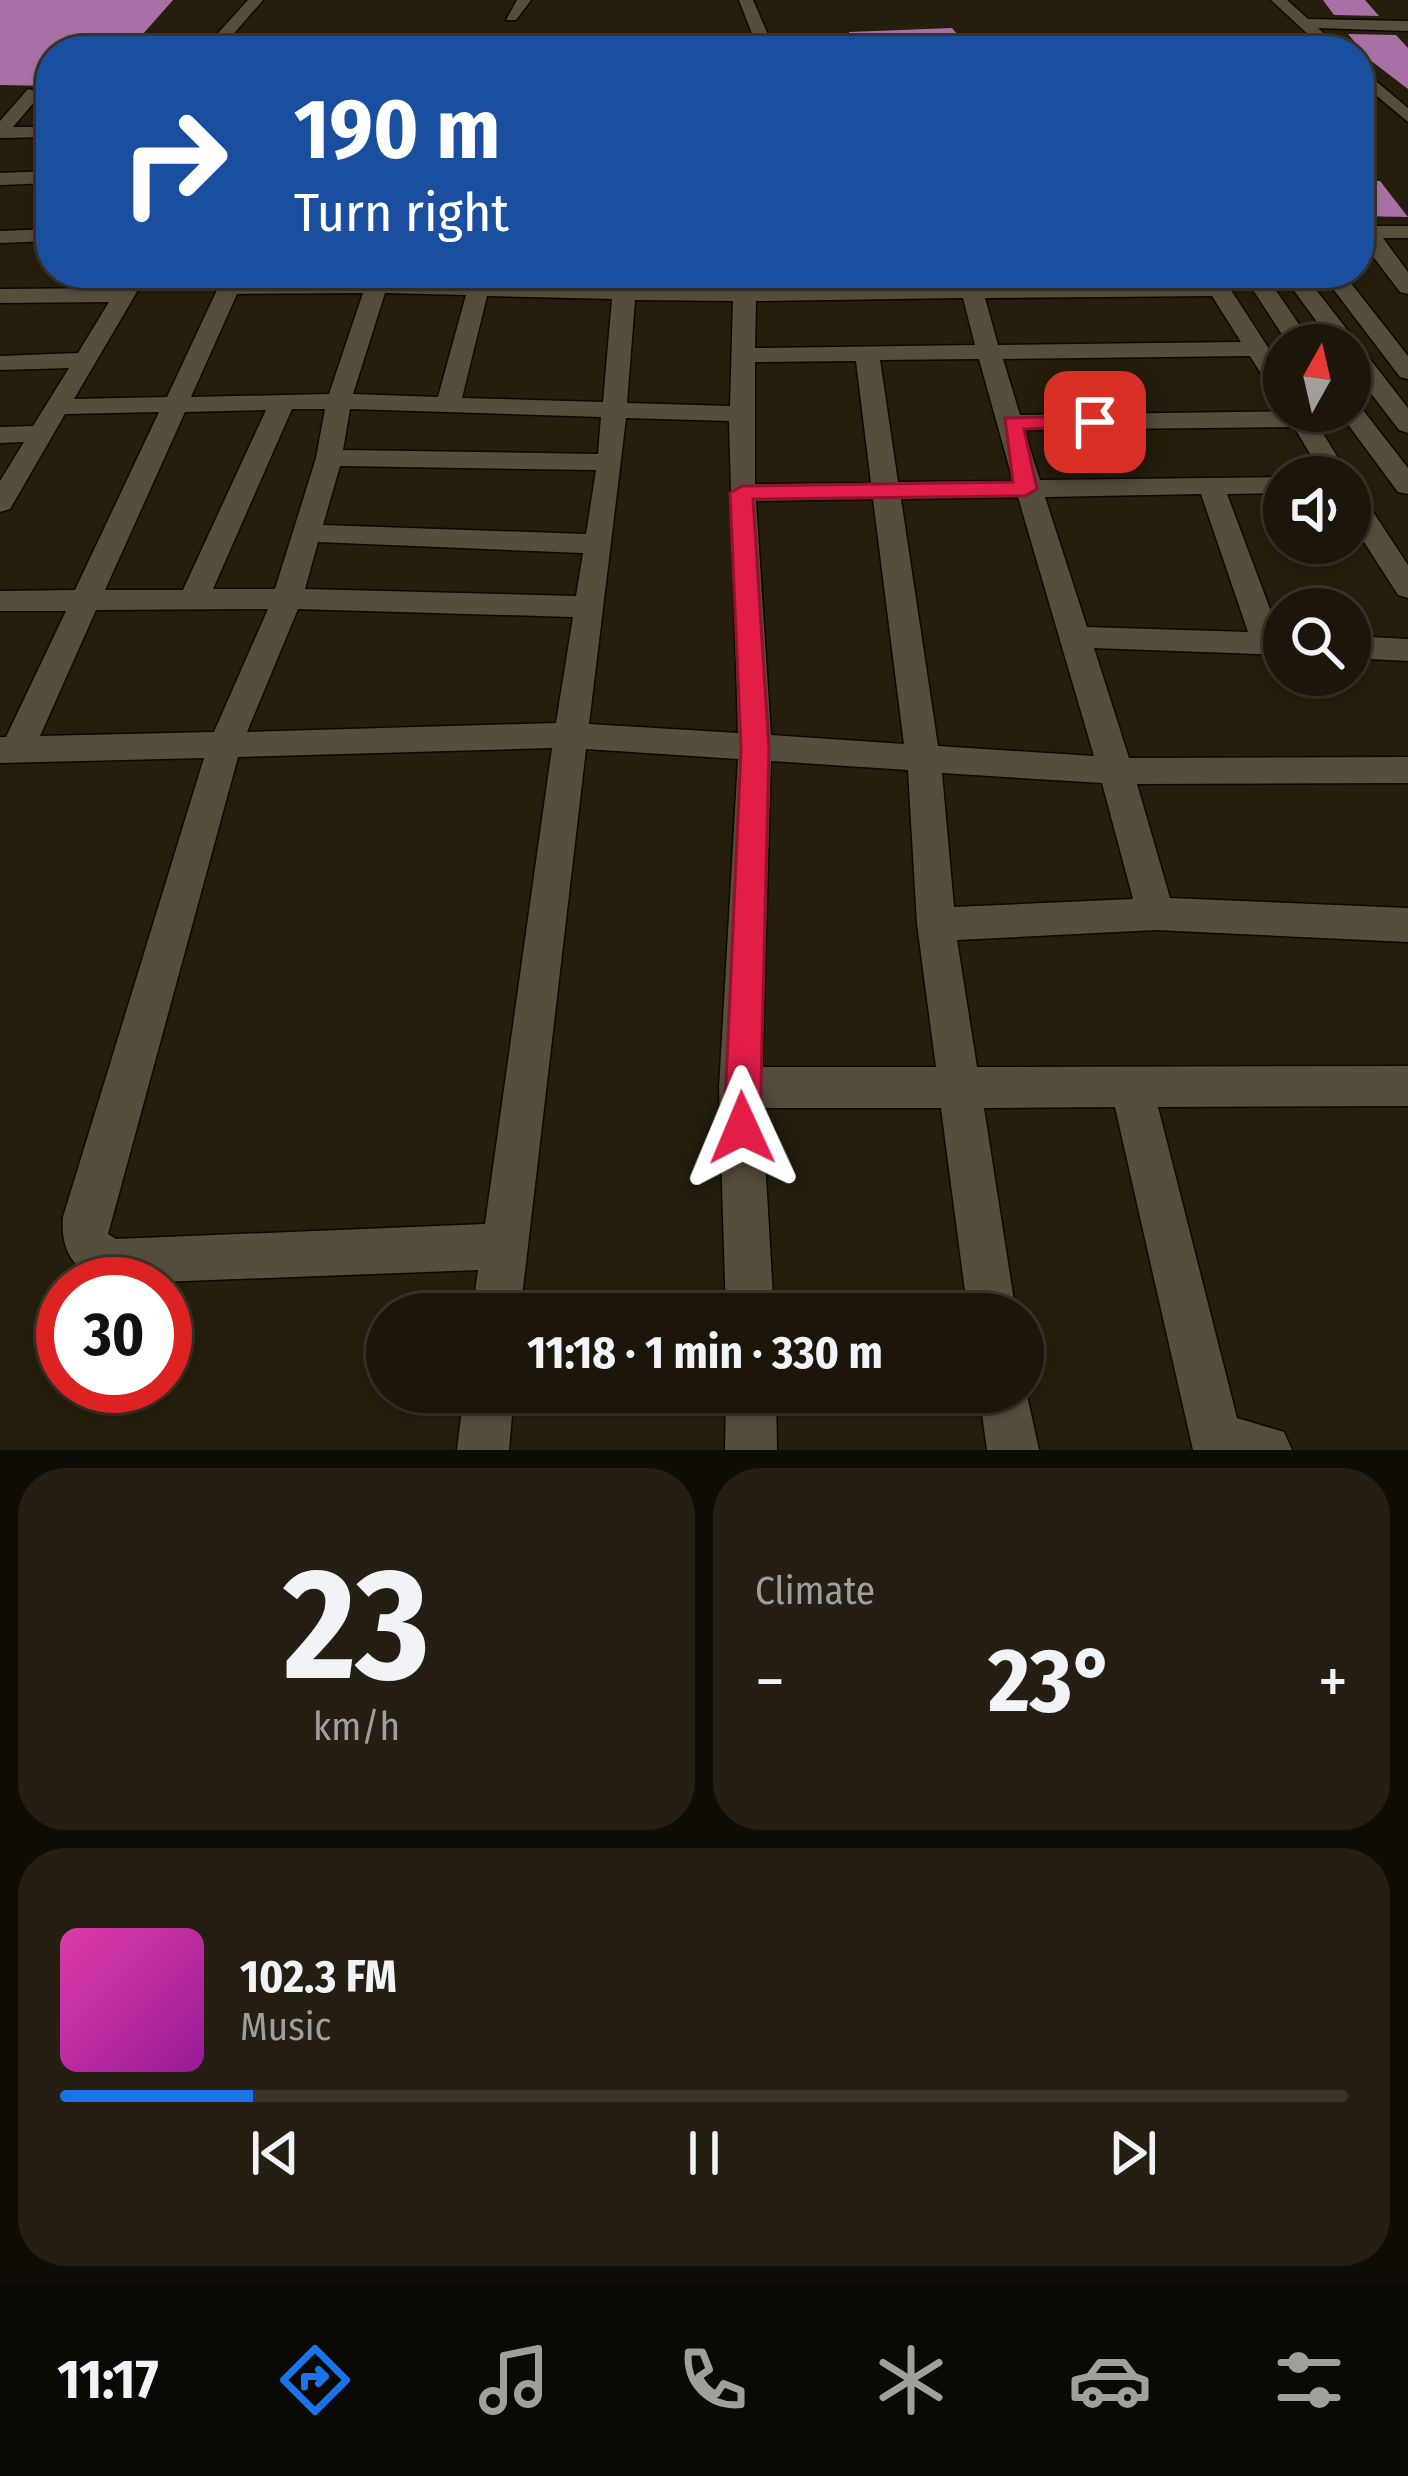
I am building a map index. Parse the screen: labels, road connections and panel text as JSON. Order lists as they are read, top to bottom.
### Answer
{
  "north": "top",
  "page": {
    "turn": ["190 m", "Turn right"],
    "limit": "30",
    "trip": "11:18 · 1 min · 330 m",
    "tile": [
      ["23", "km/h"],
      "Climate"
    ],
    "heat": ["−", "23°", "+"],
    "song": ["102.3 FM", "Music"],
    "tabs": "11:17"
  }
}
